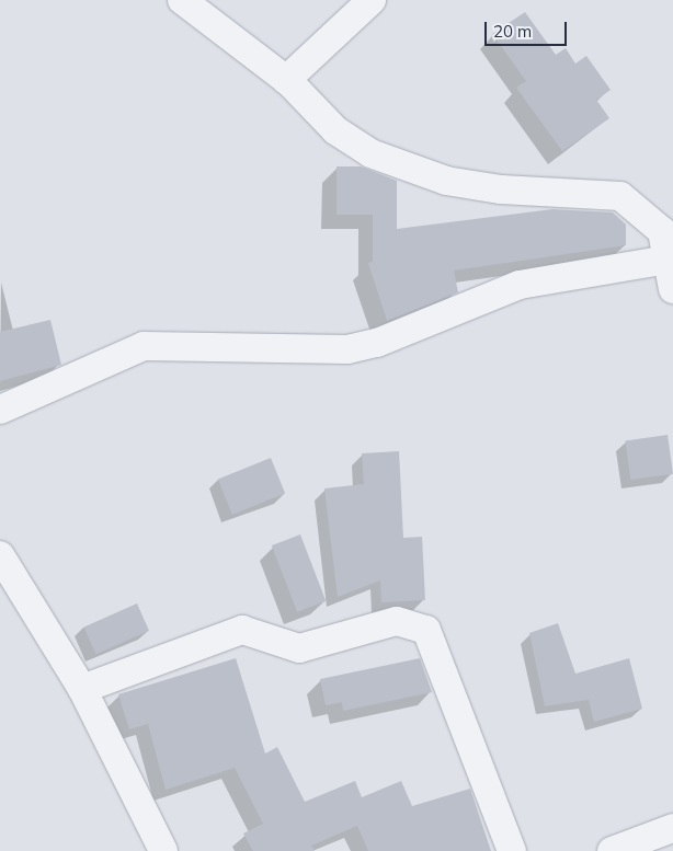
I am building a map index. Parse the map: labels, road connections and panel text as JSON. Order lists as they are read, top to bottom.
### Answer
{
  "scale_bar": "20 m"
}
